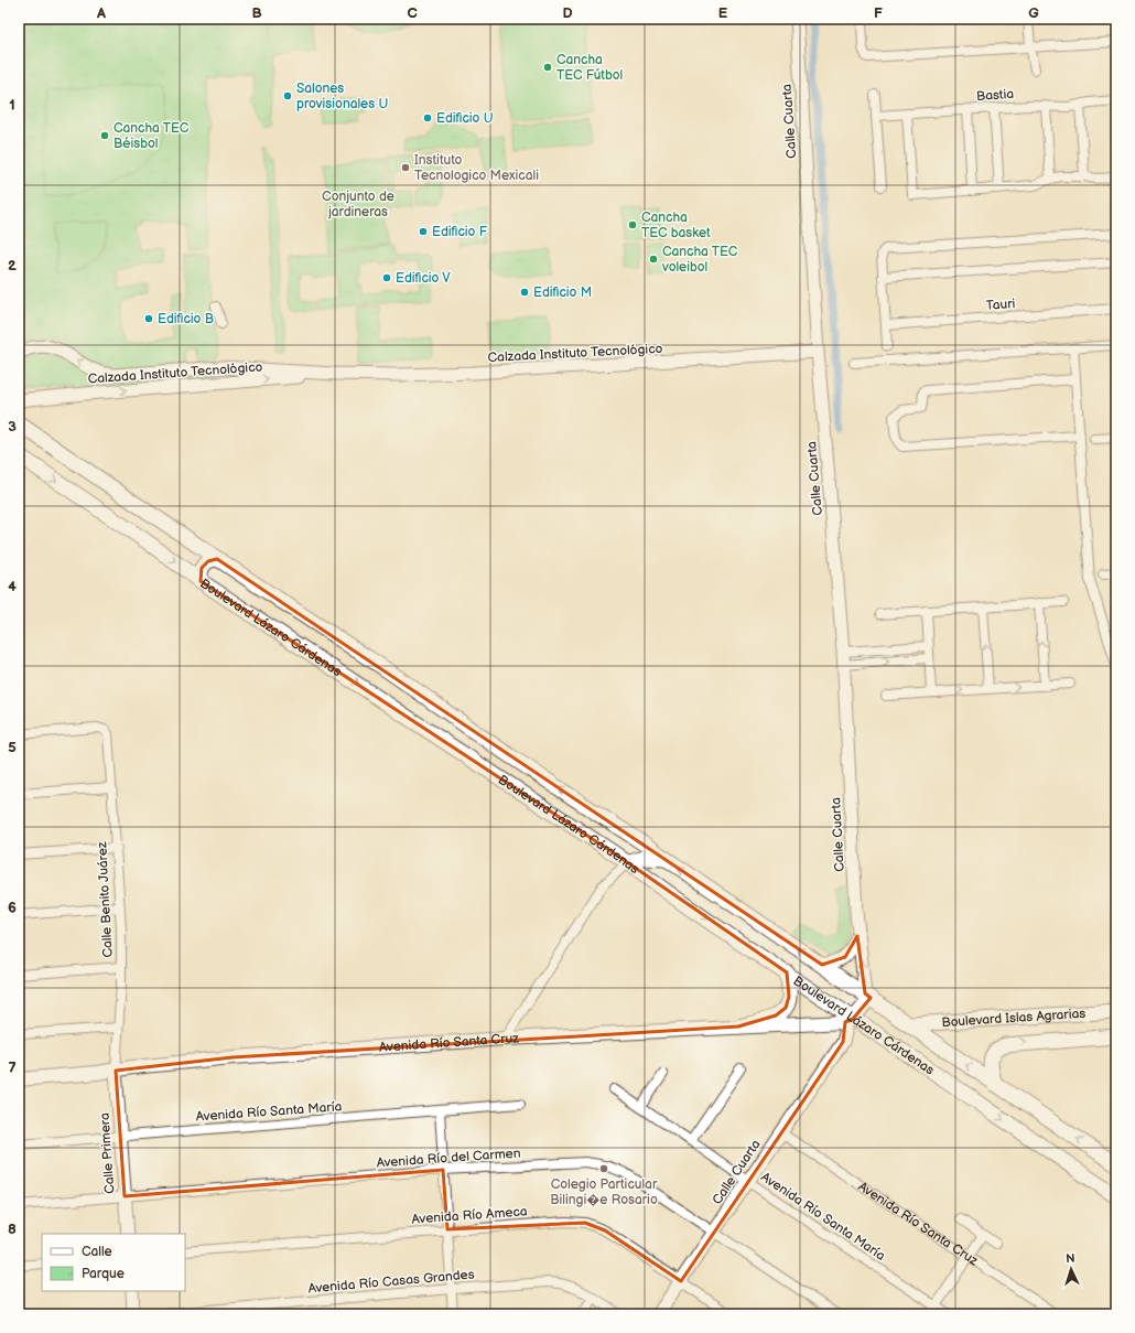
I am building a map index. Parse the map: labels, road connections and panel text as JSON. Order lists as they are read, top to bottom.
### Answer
{
  "streets": {
    "main road": ["Boulevard Lázaro Cárdenas", "Boulevard Islas Agrarias", "Avenida Río Santa Cruz"],
    "street": [
      "Bastia",
      "Calle Cuarta",
      "Tauri",
      "Calzada Instituto Tecnológico",
      "Calle Benito Juárez",
      "Avenida Río Santa María",
      "Calle Primera",
      "Avenida Río del Carmen",
      "Avenida Río Ameca",
      "Avenida Río Casas Grandes"
    ]
  },
  "crossings": [
    ["Calle Cuarta", "Calzada Instituto Tecnológico"],
    ["Calle Cuarta", "Boulevard Lázaro Cárdenas"],
    ["Calle Cuarta", "Avenida Río Santa Cruz"],
    ["Calle Cuarta", "Avenida Río Santa María"],
    ["Calle Cuarta", "Avenida Río del Carmen"],
    ["Calle Cuarta", "Avenida Río Ameca"],
    ["Boulevard Lázaro Cárdenas", "Boulevard Islas Agrarias"],
    ["Boulevard Lázaro Cárdenas", "Avenida Río Santa Cruz"],
    ["Calle Benito Juárez", "Avenida Río Santa Cruz"],
    ["Calle Benito Juárez", "Calle Primera"],
    ["Avenida Río Santa Cruz", "Calle Primera"],
    ["Avenida Río Santa María", "Calle Primera"],
    ["Calle Primera", "Avenida Río del Carmen"]
  ],
  "parks": ["Conjunto de jardineras"],
  "places": [
    "Cancha TEC Fútbol",
    "Salones provisionales U",
    "Edificio U",
    "Cancha TEC Béisbol",
    "Instituto Tecnologico Mexicali",
    "Cancha TEC basket",
    "Edificio F",
    "Cancha TEC voleibol",
    "Edificio V",
    "Edificio M",
    "Edificio B",
    "Colegio Particular Bilingi�e Rosario"
  ],
  "legend": ["Calle", "Parque"],
  "north": "top",
  "grid": {
    "columns": [
      "A",
      "B",
      "C",
      "D",
      "E",
      "F",
      "G"
    ],
    "rows": [
      "1",
      "2",
      "3",
      "4",
      "5",
      "6",
      "7",
      "8"
    ]
  }
}
